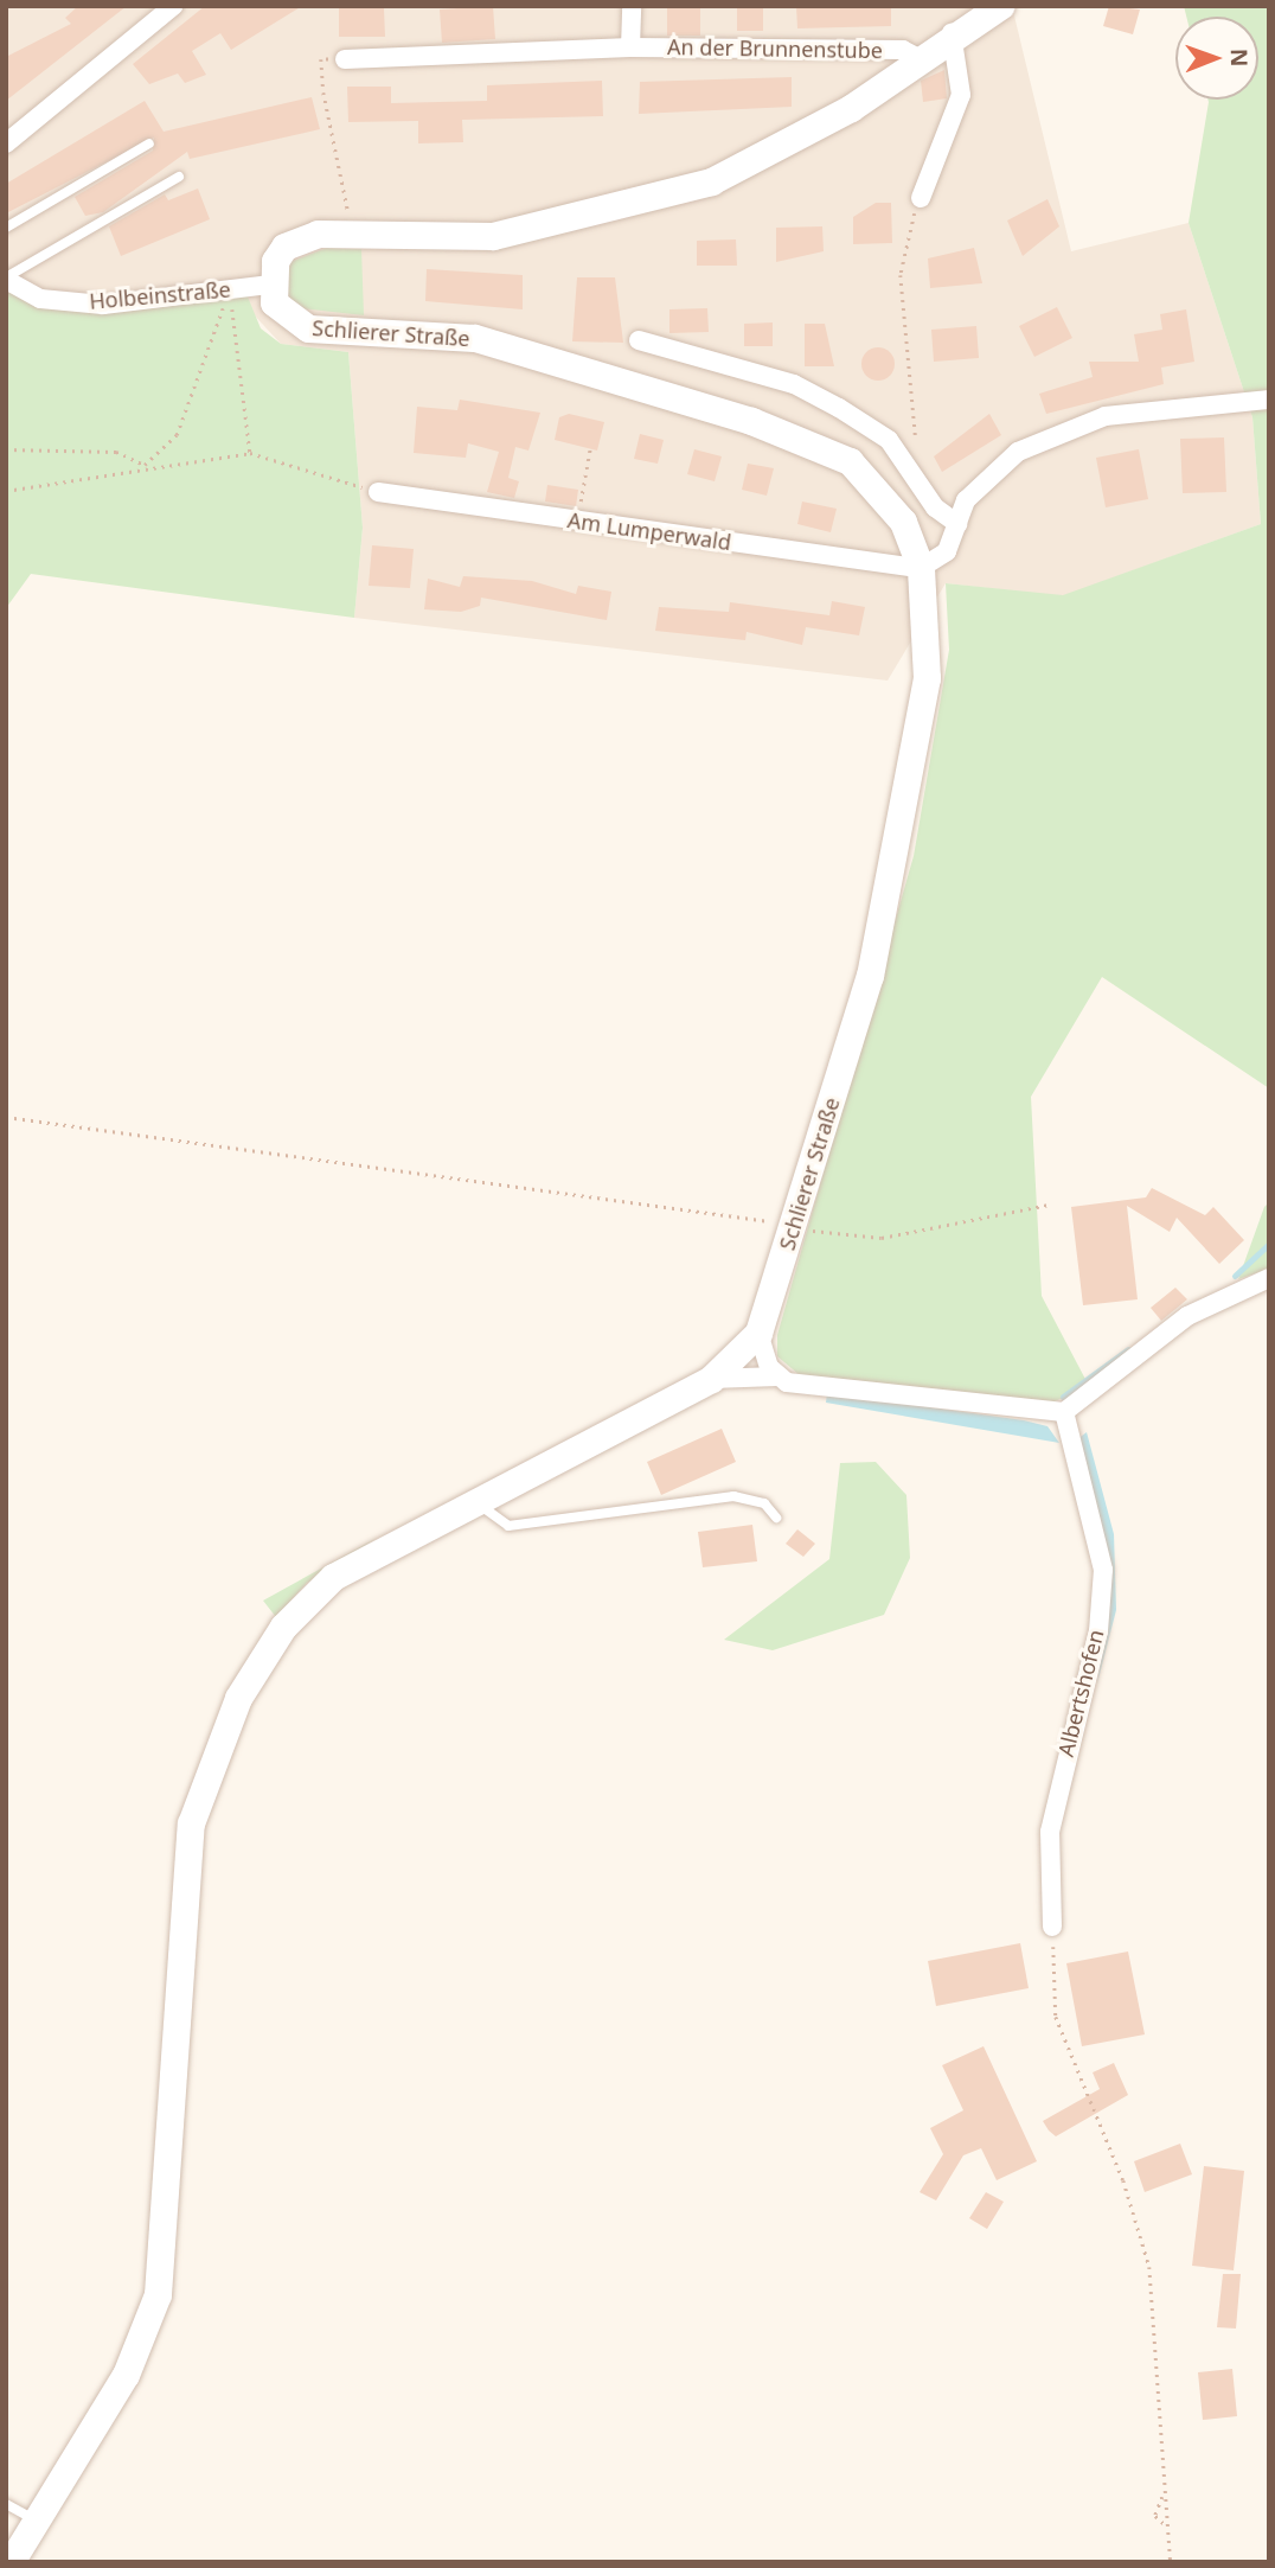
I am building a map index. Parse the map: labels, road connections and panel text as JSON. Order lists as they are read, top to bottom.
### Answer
{
  "streets": {
    "main road": ["Schlierer Straße"],
    "street": [
      "An der Brunnenstube",
      "Holbeinstraße",
      "Am Lumperwald",
      "Albertshofen"
    ]
  },
  "crossings": [
    ["Holbeinstraße", "Schlierer Straße"],
    ["Schlierer Straße", "Am Lumperwald"]
  ],
  "north": "right"
}
